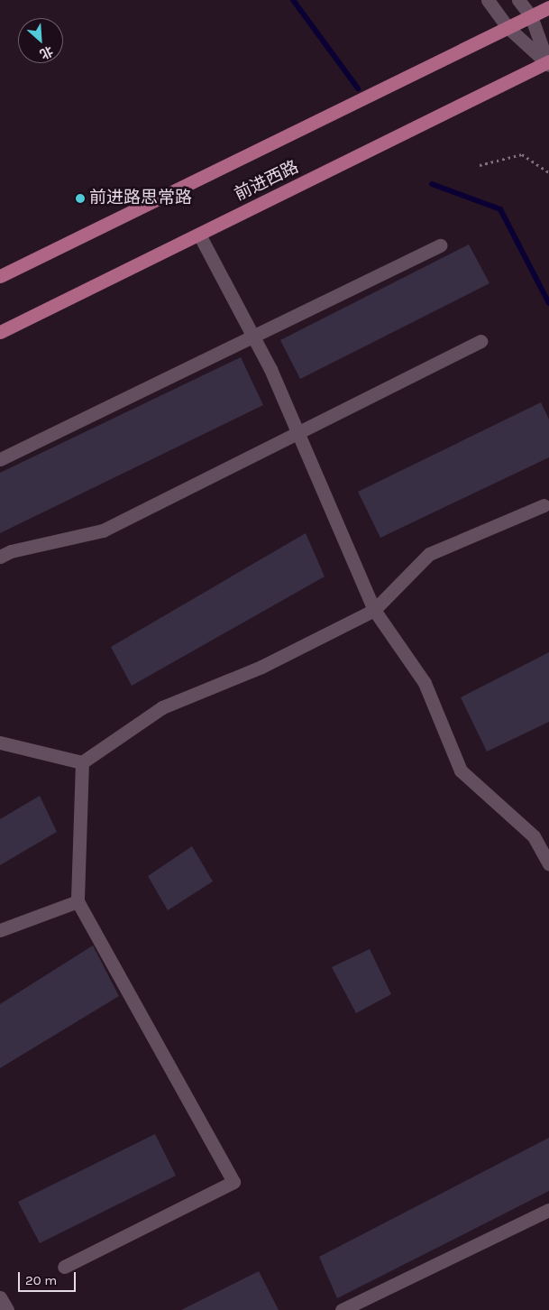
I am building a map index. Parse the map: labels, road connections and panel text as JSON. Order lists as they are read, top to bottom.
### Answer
{
  "streets": {
    "main road": ["前进西路"]
  },
  "places": ["前进路思常路"],
  "scale_bar": "20 m",
  "north": "bottom right"
}
